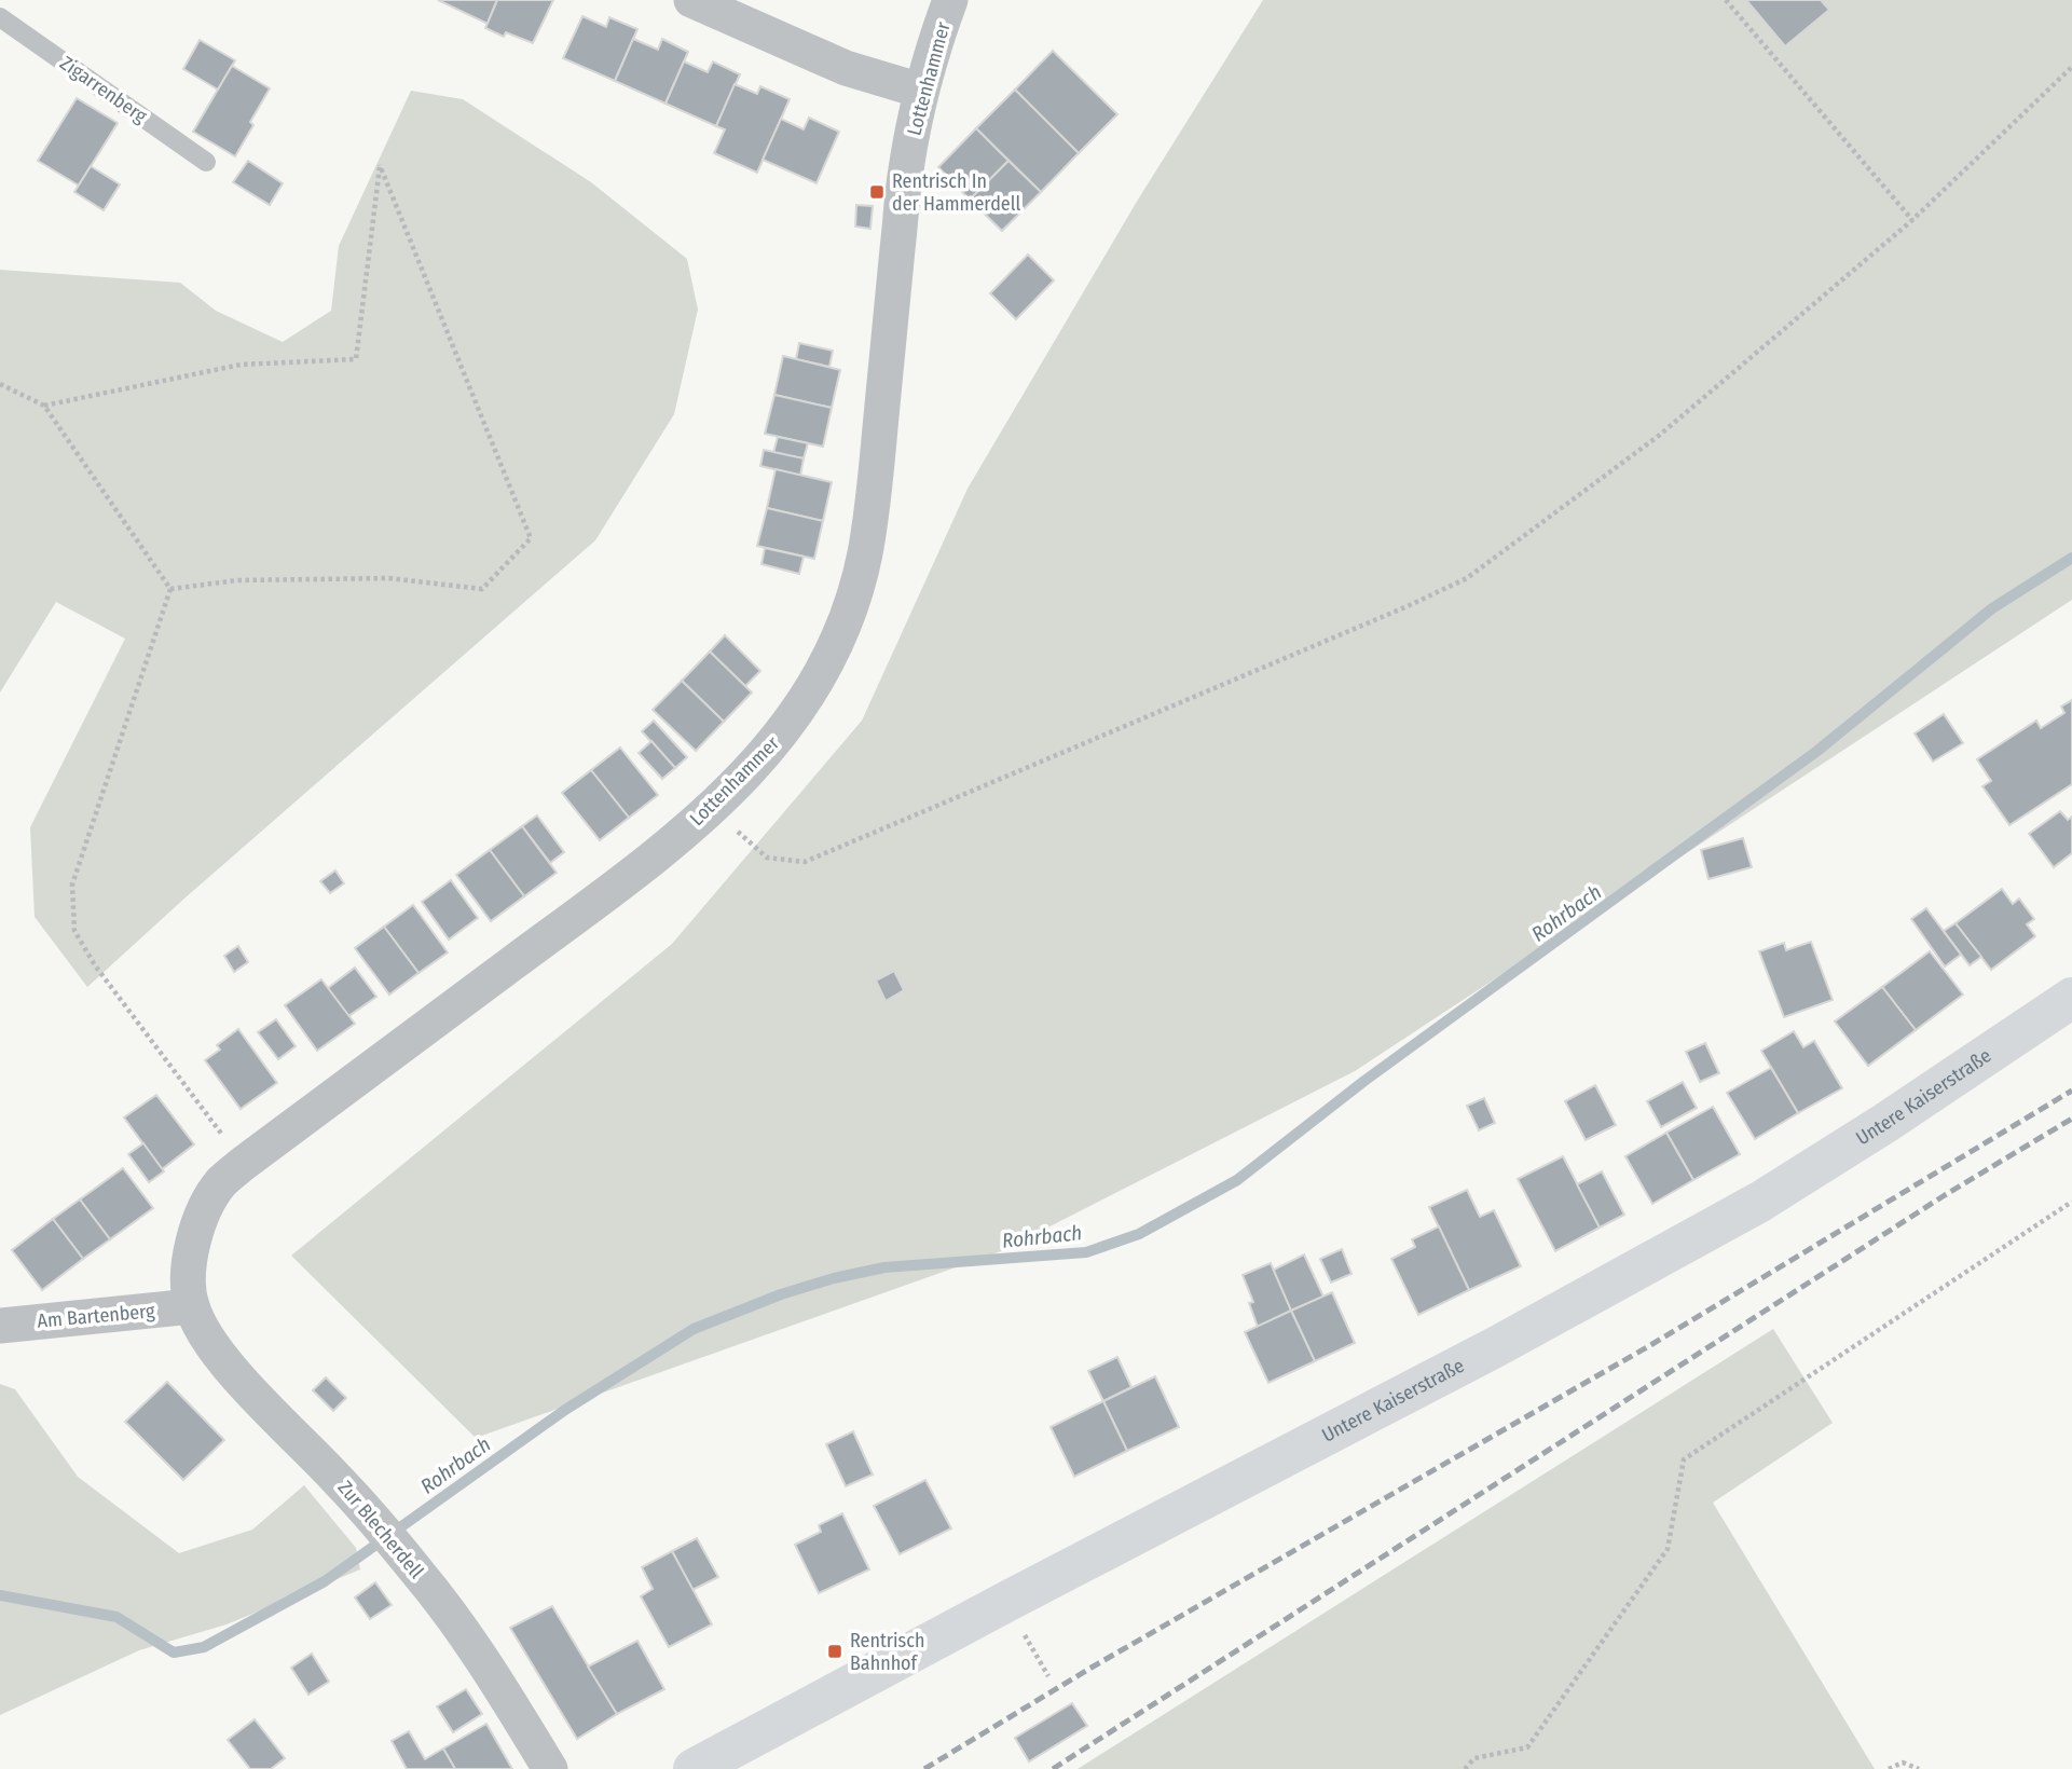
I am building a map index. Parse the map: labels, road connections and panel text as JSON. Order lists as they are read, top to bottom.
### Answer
{
  "streets": {
    "main road": ["Untere Kaiserstraße"],
    "street": ["Lottenhammer", "Am Bartenberg", "Zur Blecherdell"],
    "lane": ["Zigarrenberg"]
  },
  "crossings": [
    ["Lottenhammer", "Am Bartenberg"],
    ["Lottenhammer", "Zur Blecherdell"],
    ["Am Bartenberg", "Zur Blecherdell"]
  ],
  "water": ["Rohrbach"],
  "places": {
    "transit": ["Rentrisch In der Hammerdell", "Rentrisch Bahnhof"]
  }
}
